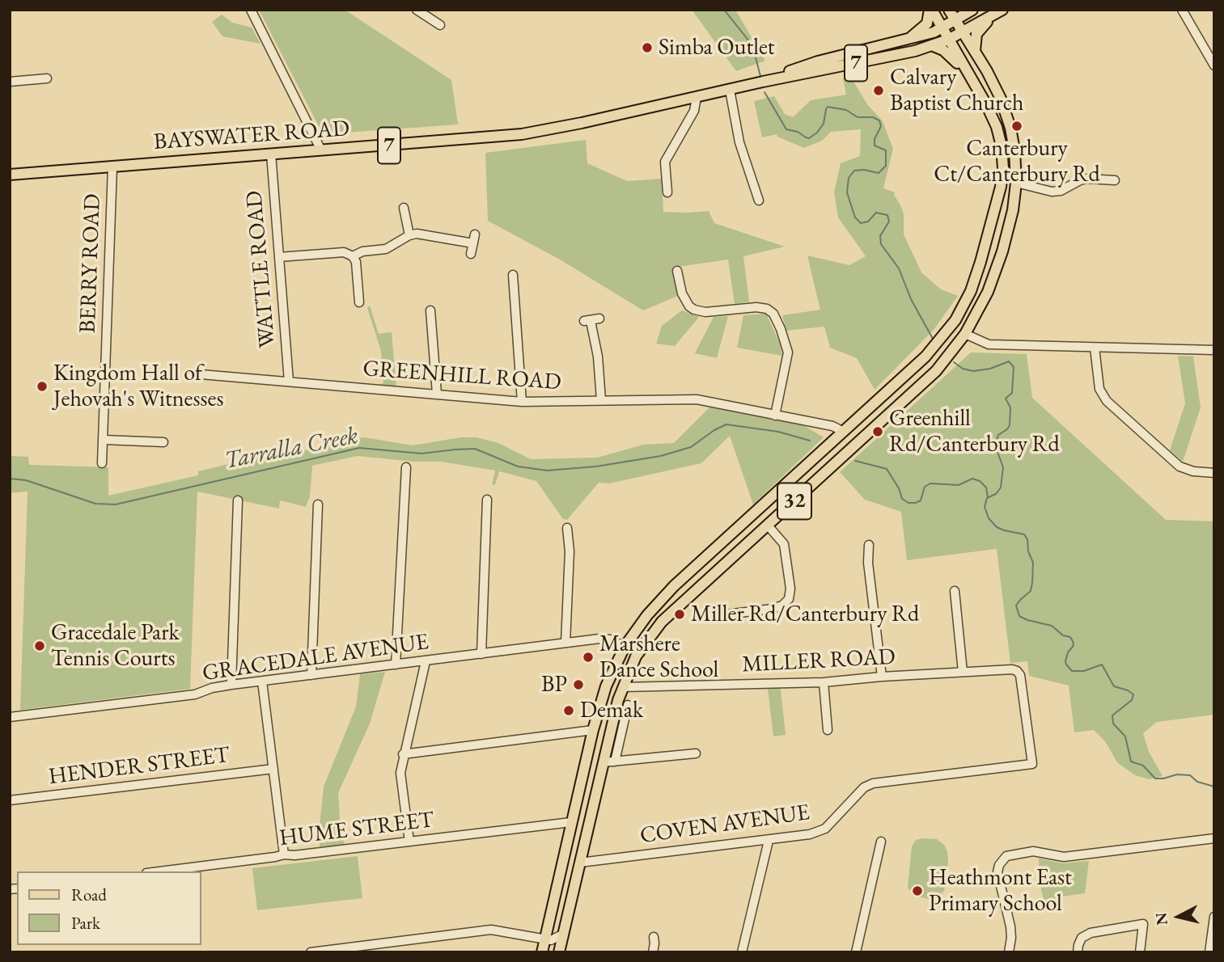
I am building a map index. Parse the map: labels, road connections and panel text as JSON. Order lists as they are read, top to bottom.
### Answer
{
  "streets": {
    "main road": ["7", "BAYSWATER ROAD", "32"],
    "street": [
      "BERRY ROAD",
      "WATTLE ROAD",
      "GREENHILL ROAD",
      "GRACEDALE AVENUE",
      "MILLER ROAD",
      "HENDER STREET",
      "COVEN AVENUE",
      "HUME STREET"
    ]
  },
  "crossings": [
    ["BAYSWATER ROAD", "BERRY ROAD"],
    ["BAYSWATER ROAD", "WATTLE ROAD"],
    ["BAYSWATER ROAD", "32"],
    ["WATTLE ROAD", "GREENHILL ROAD"],
    ["GREENHILL ROAD", "32"],
    ["32", "GRACEDALE AVENUE"],
    ["32", "MILLER ROAD"],
    ["32", "COVEN AVENUE"],
    ["32", "HUME STREET"],
    ["MILLER ROAD", "COVEN AVENUE"]
  ],
  "water": ["Tarralla Creek"],
  "places": [
    "Simba Outlet",
    "Calvary Baptist Church",
    "Canterbury Ct/Canterbury Rd",
    "Kingdom Hall of Jehovah's Witnesses",
    "Greenhill Rd/Canterbury Rd",
    "Miller Rd/Canterbury Rd",
    "Gracedale Park Tennis Courts",
    "Marshere Dance School",
    "BP",
    "Demak",
    "Heathmont East Primary School"
  ],
  "legend": ["Road", "Park"],
  "north": "left"
}
